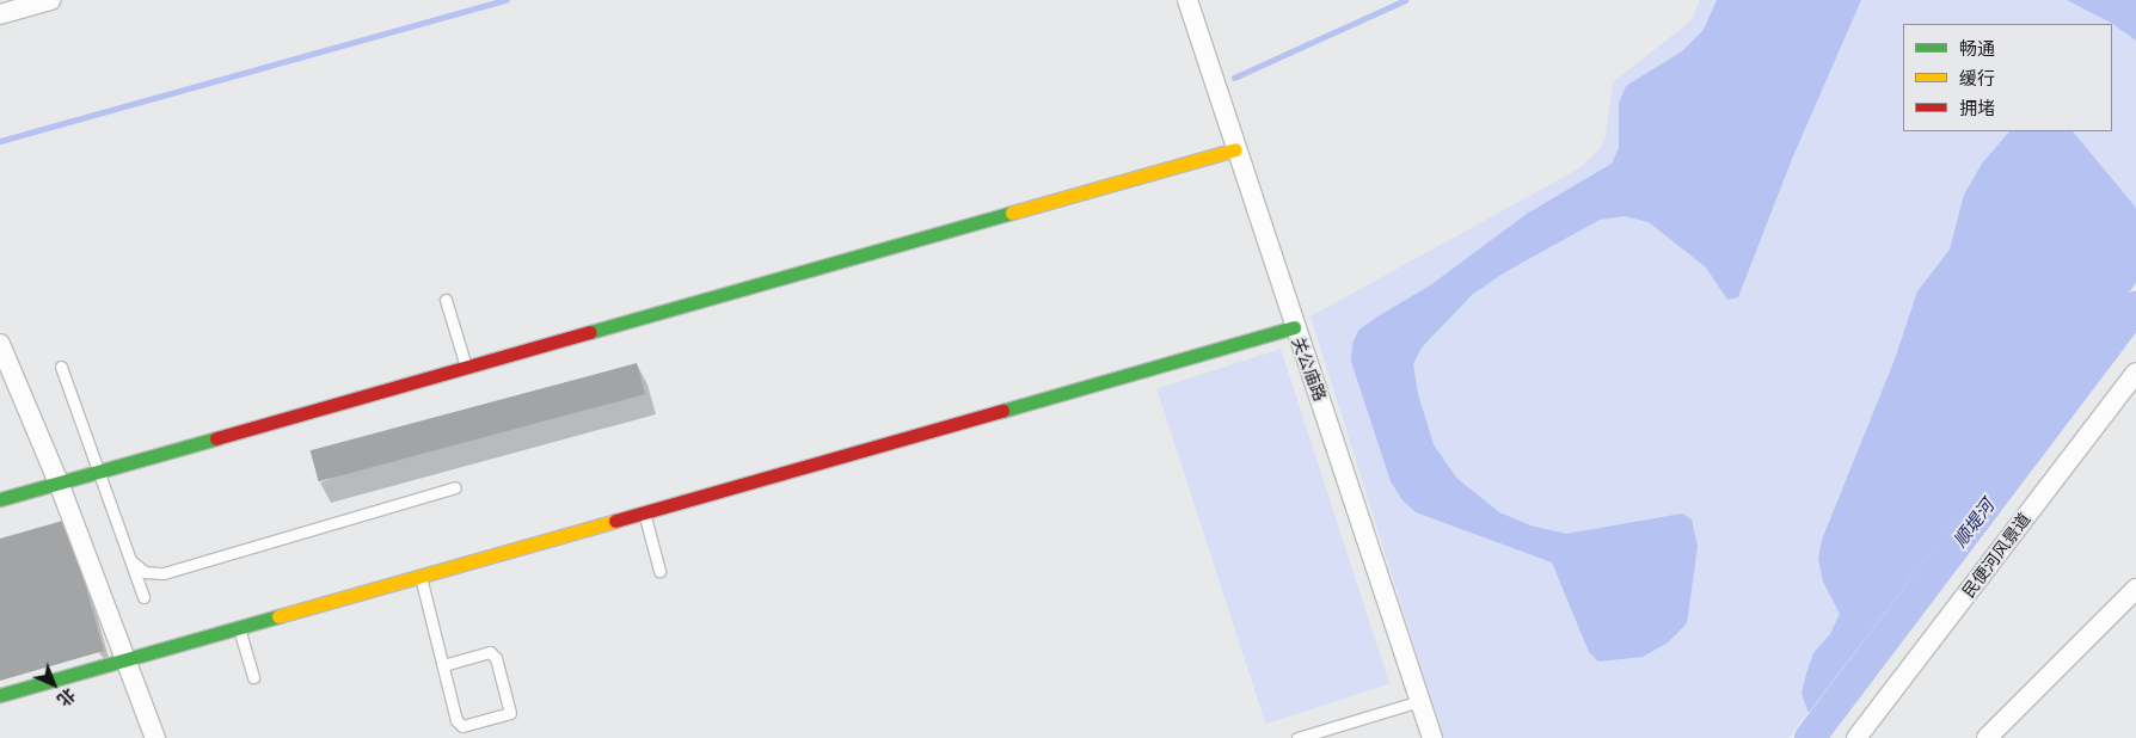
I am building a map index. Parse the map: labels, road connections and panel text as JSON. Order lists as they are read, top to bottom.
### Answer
{
  "streets": {
    "street": ["关公庙路", "民便河风景道"]
  },
  "water": ["顺堤河"],
  "legend": ["畅通", "缓行", "拥堵"],
  "north": "bottom right"
}
